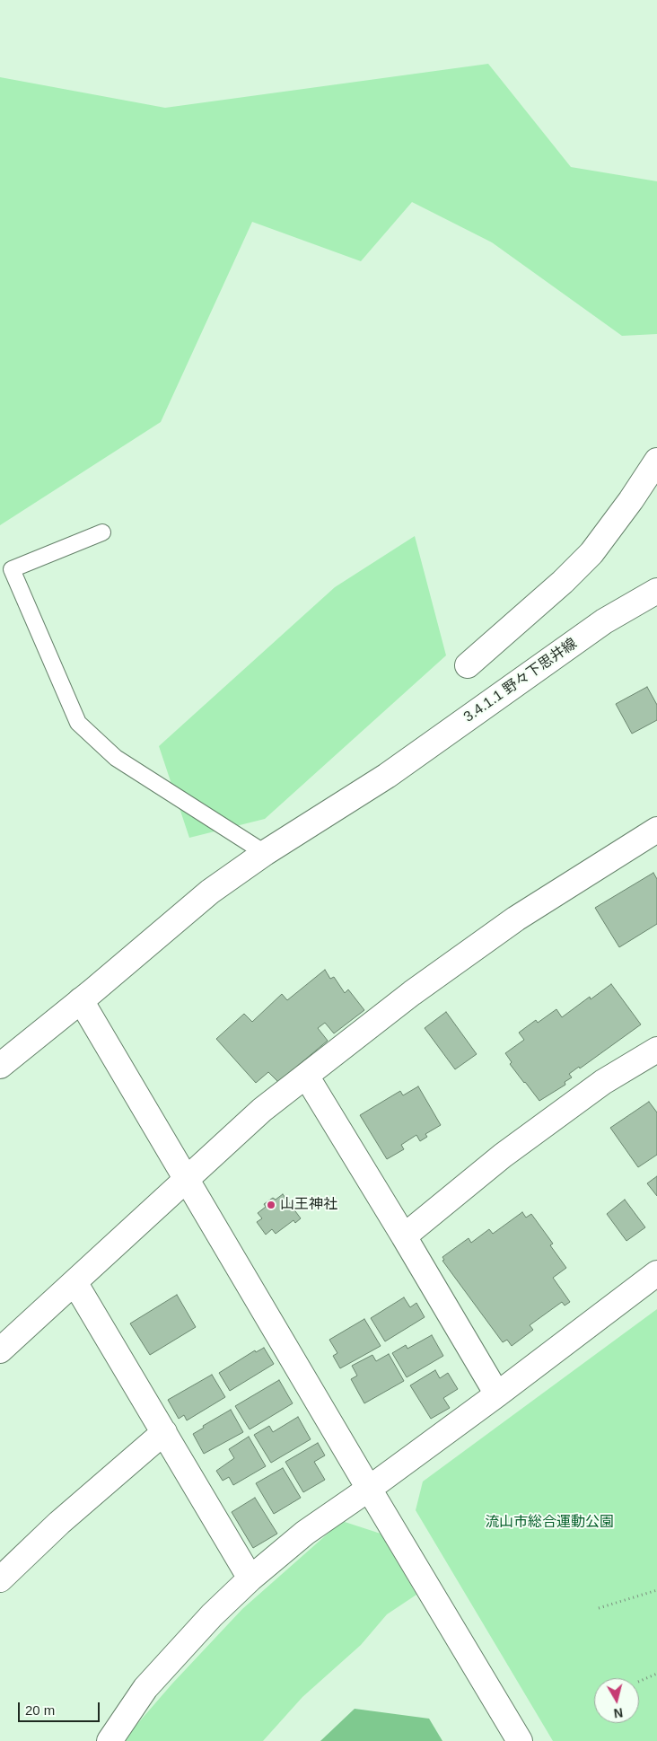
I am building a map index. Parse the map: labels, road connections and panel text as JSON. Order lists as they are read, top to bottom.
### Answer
{
  "streets": {
    "street": ["3.4.1.1 野々下思井線"]
  },
  "parks": ["流山市総合運動公園"],
  "places": ["山王神社"],
  "scale_bar": "20 m",
  "north": "bottom"
}
